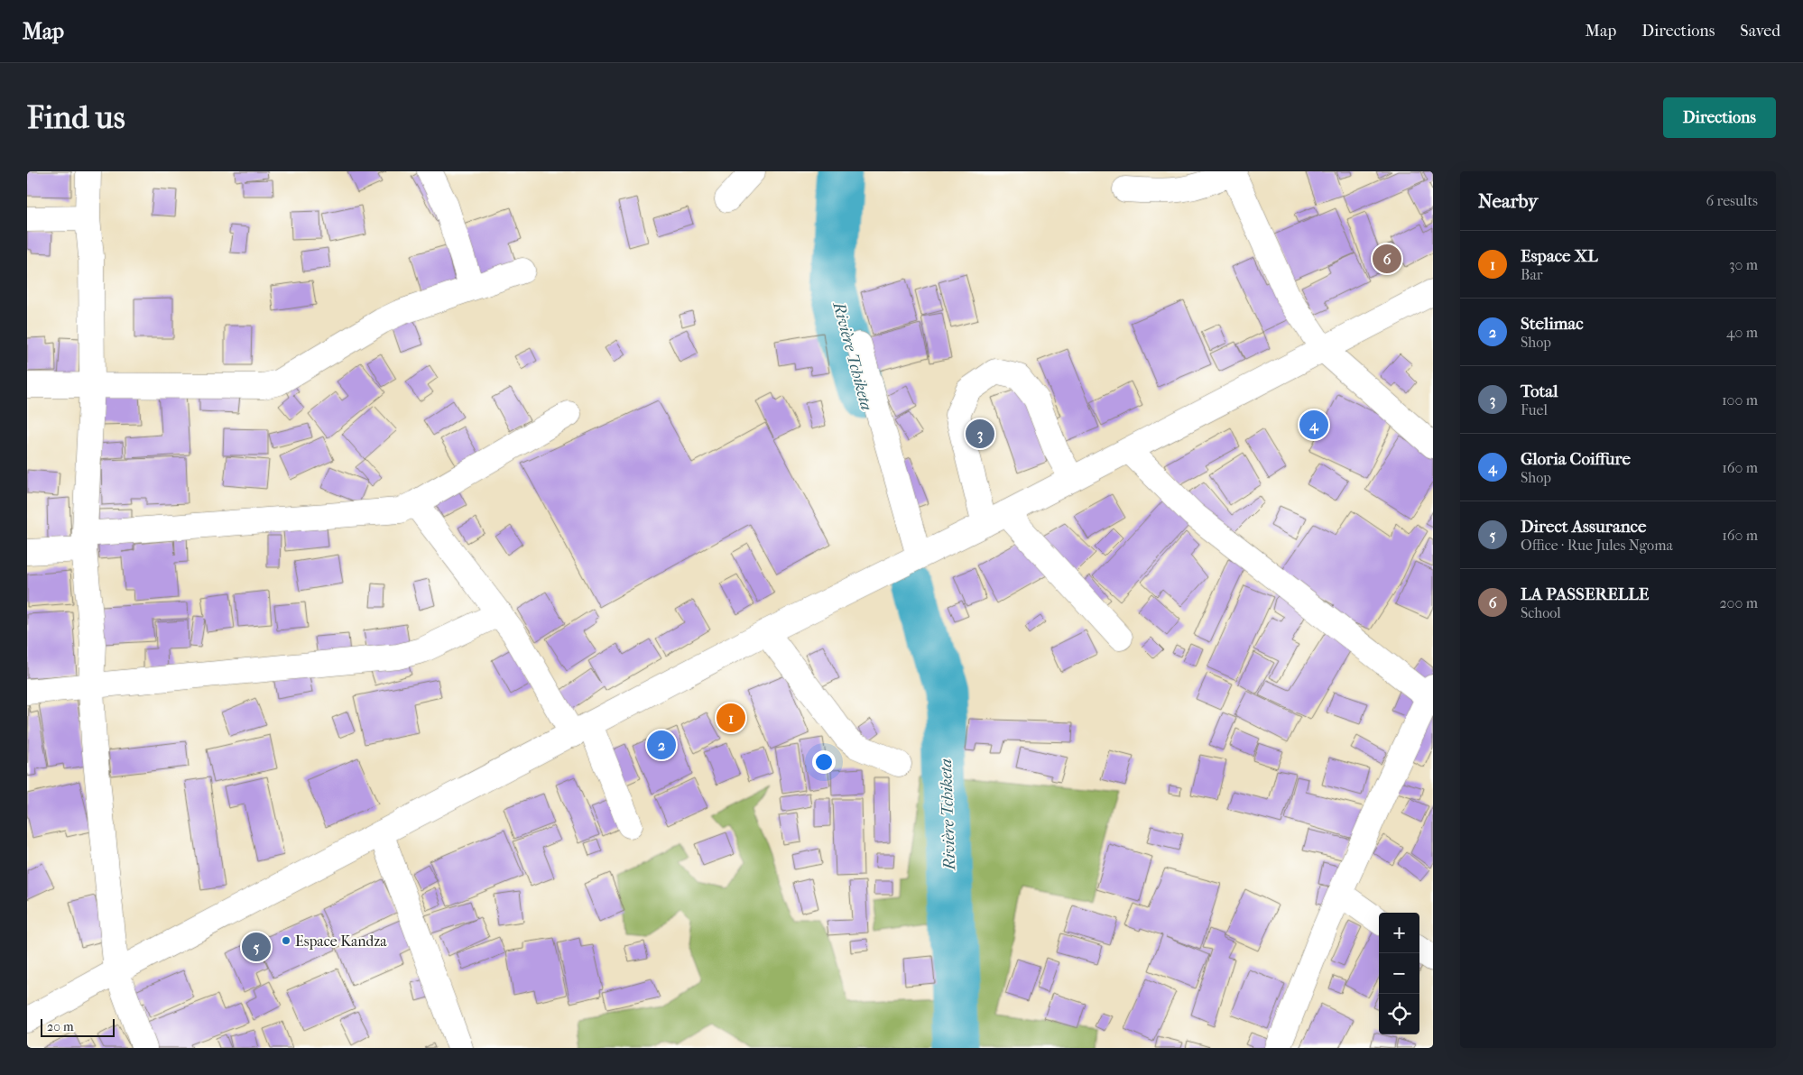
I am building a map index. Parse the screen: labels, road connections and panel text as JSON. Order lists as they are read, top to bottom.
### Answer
{
  "water": ["Rivière Tchiketa"],
  "places": ["Espace Kandza"],
  "scale_bar": "20 m",
  "page": {
    "header": "Map",
    "nav": ["Map", "Directions", "Saved"],
    "buttons": "Directions",
    "title": "Find us",
    "heading": ["Nearby", "6 results"],
    "list": [
      {
        "mark": "1",
        "name": "Espace XL",
        "note": "Bar",
        "value": "30 m"
      },
      {
        "mark": "2",
        "name": "Stelimac",
        "note": "Shop",
        "value": "40 m"
      },
      {
        "mark": "3",
        "name": "Total",
        "note": "Fuel",
        "value": "100 m"
      },
      {
        "mark": "4",
        "name": "Gloria Coiffure",
        "note": "Shop",
        "value": "160 m"
      },
      {
        "mark": "5",
        "name": "Direct Assurance",
        "note": "Office · Rue Jules Ngoma",
        "value": "160 m"
      },
      {
        "mark": "6",
        "name": "LA PASSERELLE",
        "note": "School",
        "value": "200 m"
      }
    ],
    "pins": [
      "6",
      "4",
      "3",
      "1",
      "2",
      "5"
    ],
    "map_buttons": ["+", "−"],
    "scale": "20 m"
  }
}
